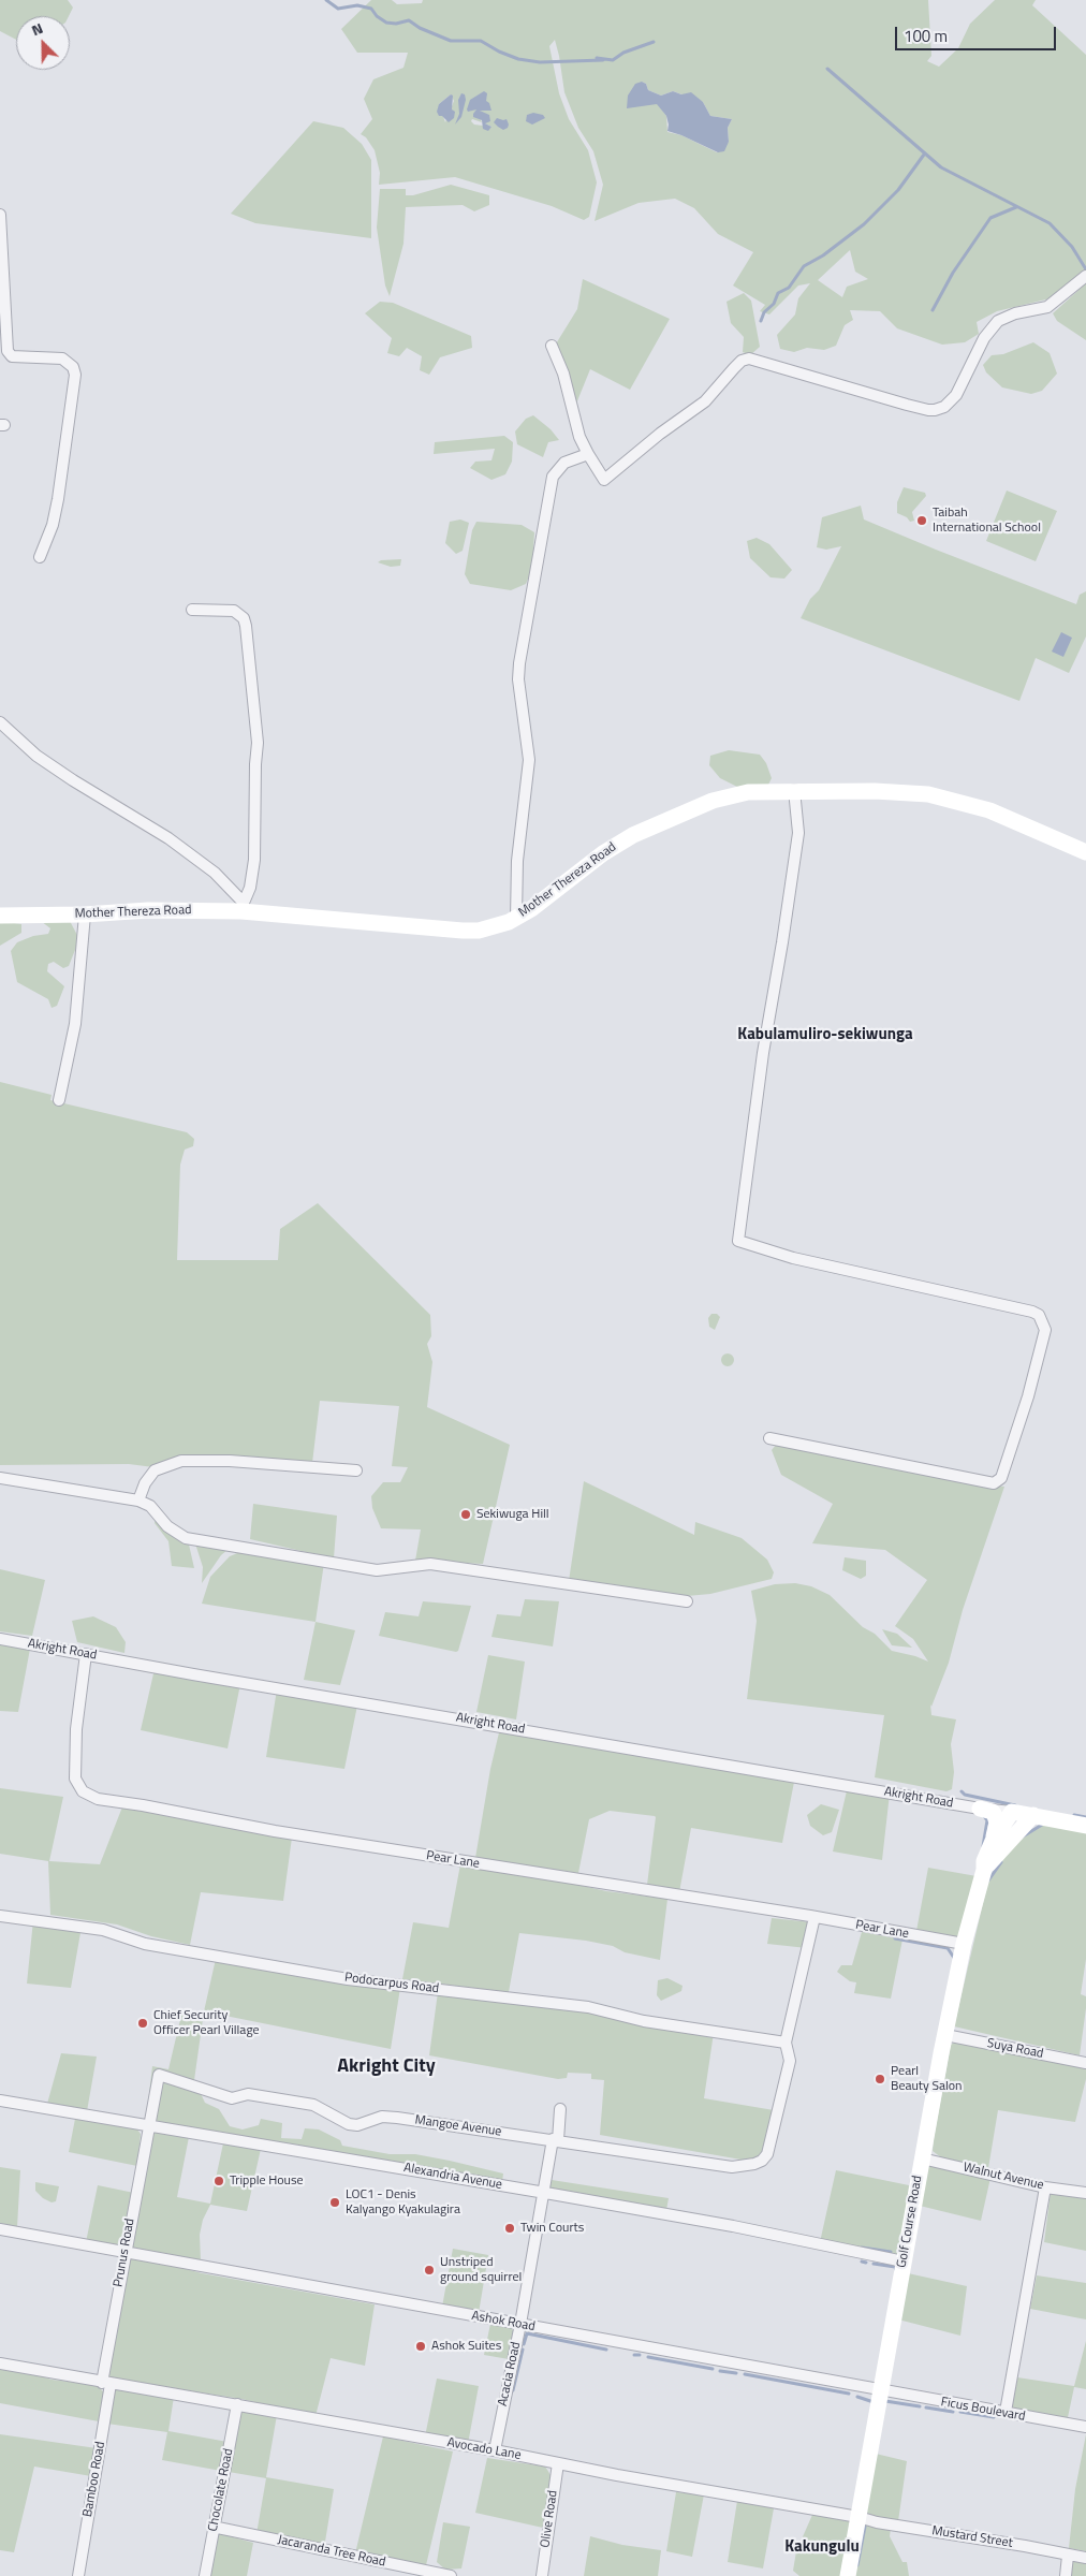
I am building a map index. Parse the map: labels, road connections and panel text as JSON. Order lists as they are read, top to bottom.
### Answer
{
  "streets": {
    "street": [
      "Mother Thereza Road",
      "Akright Road",
      "Pear Lane",
      "Podocarpus Road",
      "Suya Road",
      "Mangoe Avenue",
      "Alexandria Avenue",
      "Walnut Avenue",
      "Golf Course Road",
      "Prunus Road",
      "Ashok Road",
      "Acacia Road",
      "Ficus Boulevard",
      "Avocado Lane",
      "Bamboo Road",
      "Chocolate Road",
      "Olive Road",
      "Mustard Street",
      "Jacaranda Tree Road"
    ]
  },
  "crossings": [
    ["Akright Road", "Pear Lane"],
    ["Akright Road", "Golf Course Road"],
    ["Pear Lane", "Golf Course Road"],
    ["Podocarpus Road", "Mangoe Avenue"],
    ["Suya Road", "Golf Course Road"],
    ["Mangoe Avenue", "Prunus Road"],
    ["Mangoe Avenue", "Acacia Road"],
    ["Alexandria Avenue", "Golf Course Road"],
    ["Alexandria Avenue", "Prunus Road"],
    ["Alexandria Avenue", "Acacia Road"],
    ["Walnut Avenue", "Golf Course Road"],
    ["Golf Course Road", "Ashok Road"],
    ["Golf Course Road", "Ficus Boulevard"],
    ["Golf Course Road", "Avocado Lane"],
    ["Golf Course Road", "Mustard Street"],
    ["Prunus Road", "Ashok Road"],
    ["Prunus Road", "Avocado Lane"],
    ["Prunus Road", "Bamboo Road"],
    ["Ashok Road", "Acacia Road"],
    ["Ashok Road", "Ficus Boulevard"],
    ["Acacia Road", "Avocado Lane"],
    ["Avocado Lane", "Bamboo Road"],
    ["Avocado Lane", "Chocolate Road"],
    ["Avocado Lane", "Olive Road"],
    ["Avocado Lane", "Mustard Street"],
    ["Chocolate Road", "Jacaranda Tree Road"]
  ],
  "districts": ["Kabulamuliro-sekiwunga", "Akright City", "Kakungulu"],
  "places": [
    "Taibah International School",
    "Sekiwuga Hill",
    "Chief Security Officer Pearl Village",
    "Pearl Beauty Salon",
    "Tripple House",
    "LOC1 - Denis Kalyango Kyakulagira",
    "Twin Courts",
    "Unstriped ground squirrel",
    "Ashok Suites"
  ],
  "scale_bar": "100 m",
  "north": "top left"
}
